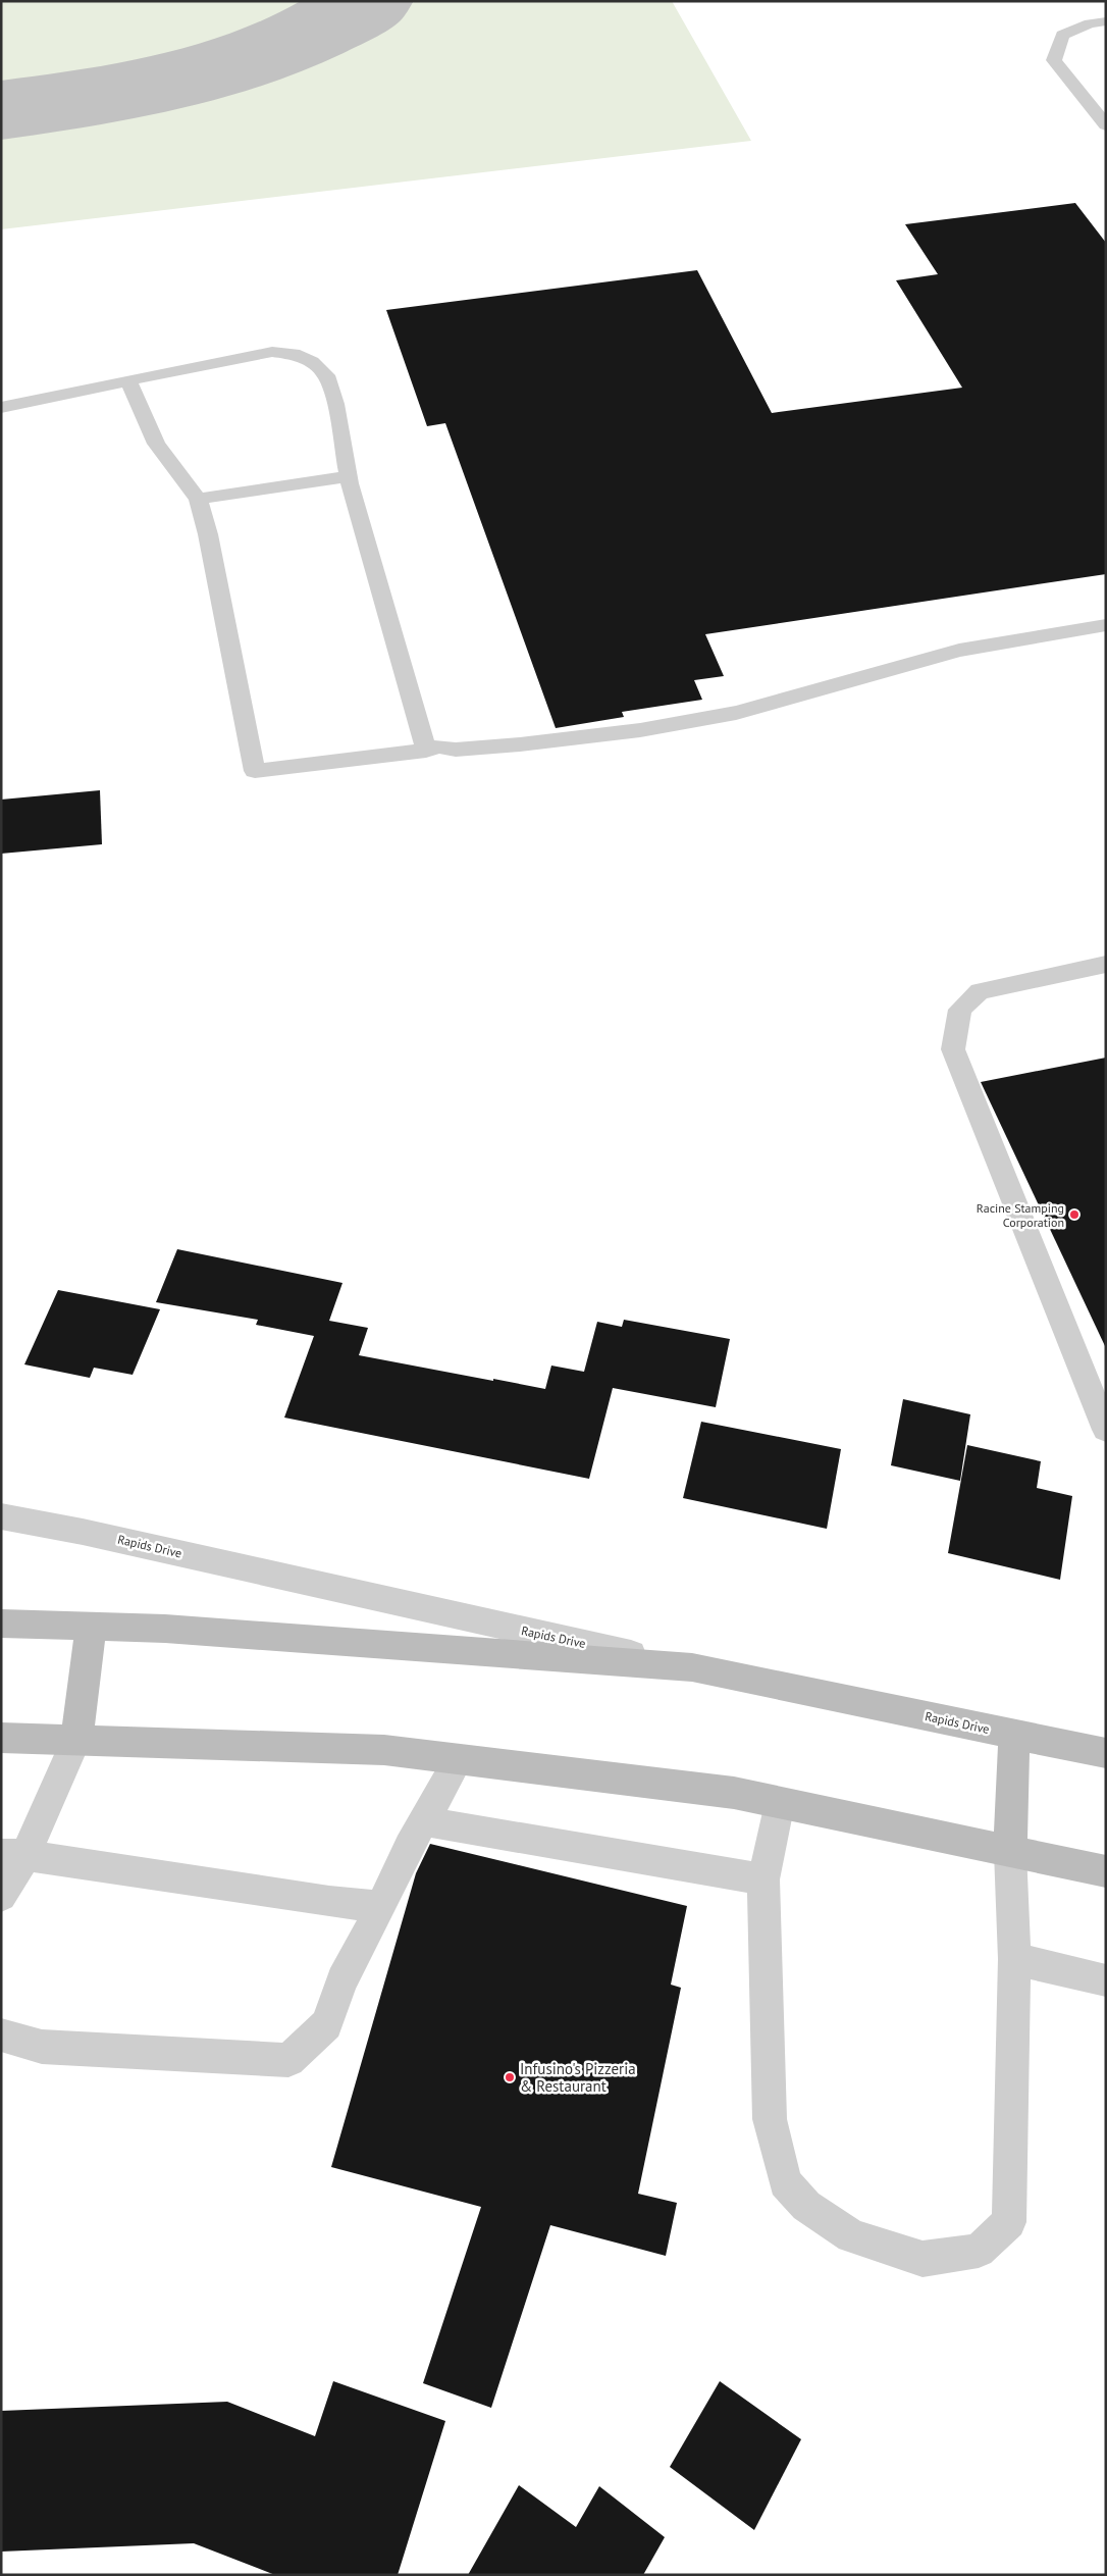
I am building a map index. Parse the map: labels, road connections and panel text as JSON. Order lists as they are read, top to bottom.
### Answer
{
  "streets": {
    "street": ["Rapids Drive"]
  },
  "places": ["Racine Stamping Corporation", "Infusino's Pizzeria & Restaurant"]
}
